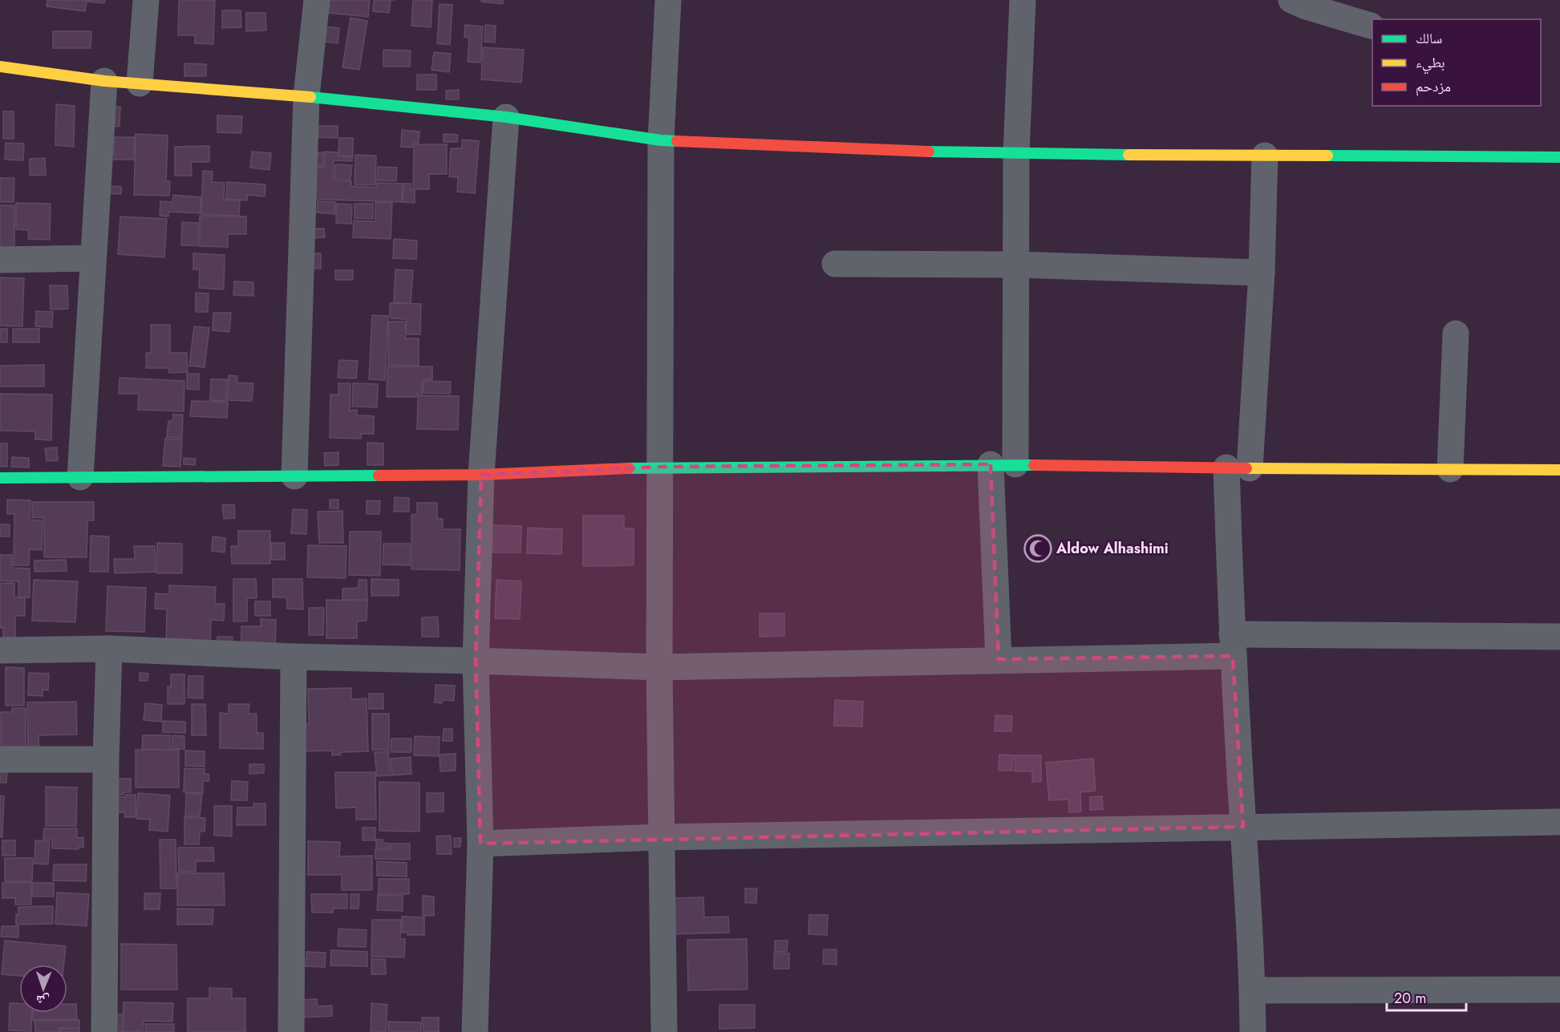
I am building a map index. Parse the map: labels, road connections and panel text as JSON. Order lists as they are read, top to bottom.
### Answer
{
  "places": {
    "mosque": ["Aldow Alhashimi"]
  },
  "legend": ["سالك", "بطيء", "مزدحم"],
  "scale_bar": "20 m",
  "north": "bottom"
}
